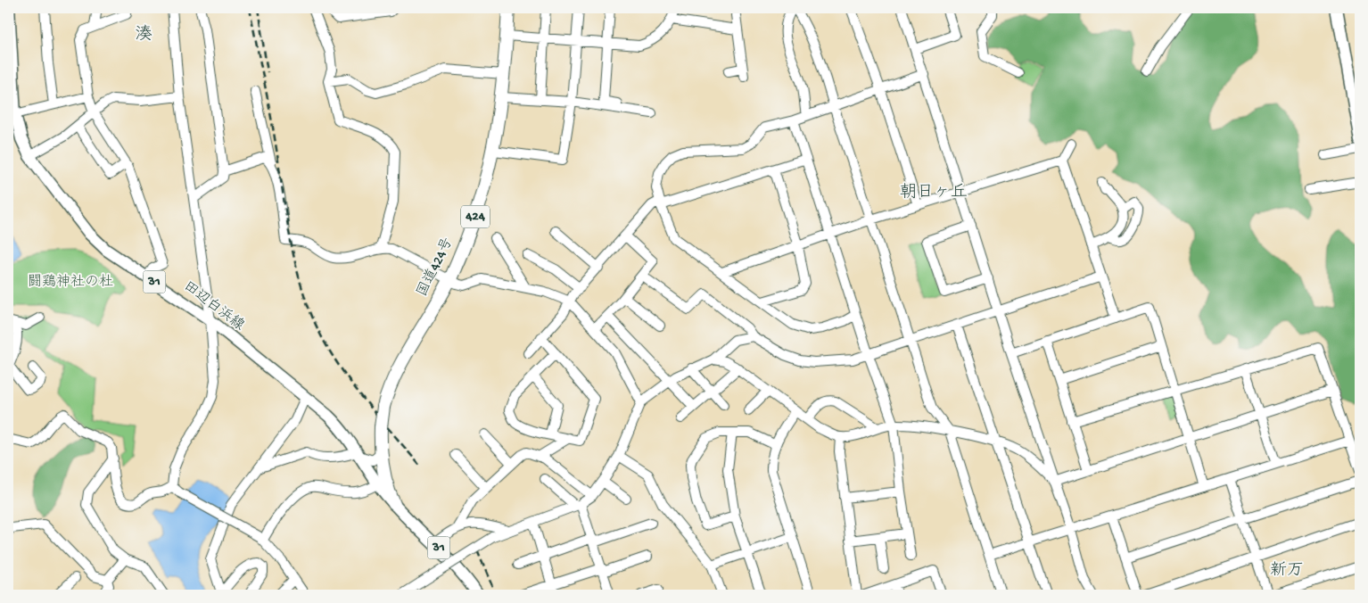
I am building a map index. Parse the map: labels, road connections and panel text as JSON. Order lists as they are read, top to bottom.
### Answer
{
  "streets": {
    "highway": ["424", "国道424号"],
    "main road": ["31", "田辺白浜線"]
  },
  "crossings": [
    ["国道424号", "31"],
    ["国道424号", "田辺白浜線"]
  ],
  "districts": ["湊", "朝日ヶ丘", "新万"],
  "parks": ["闘鶏神社の杜"]
}
